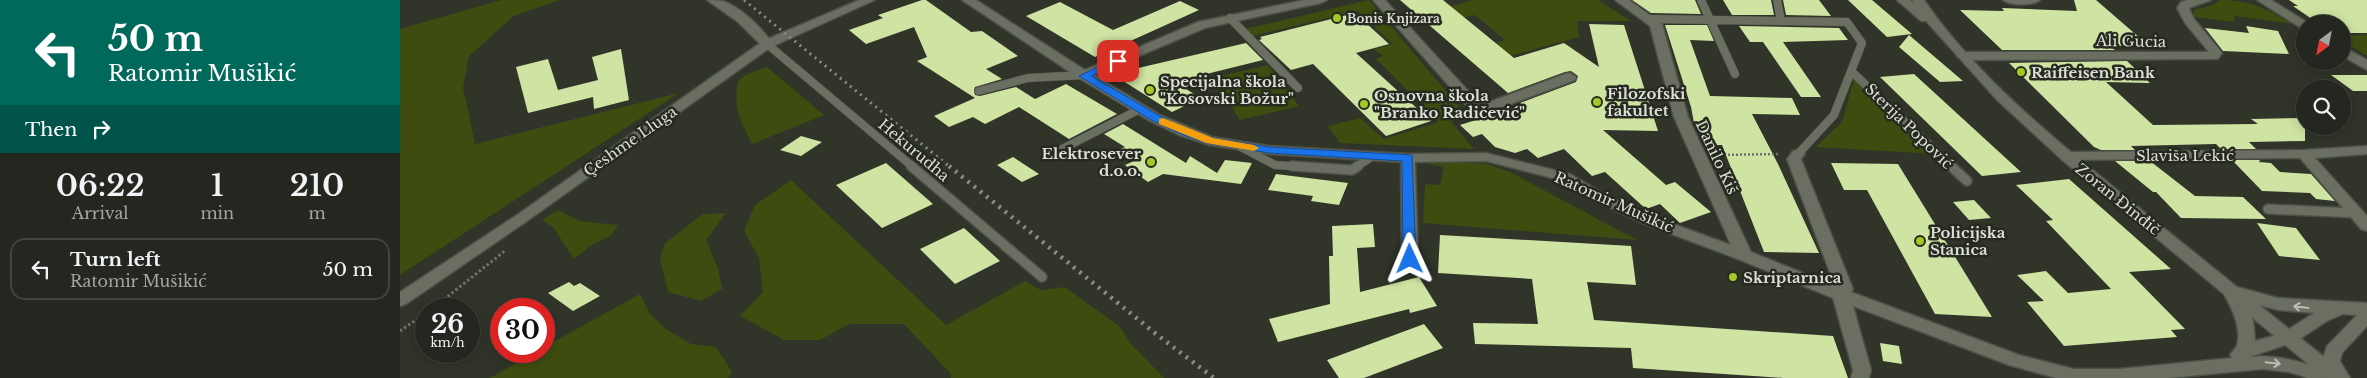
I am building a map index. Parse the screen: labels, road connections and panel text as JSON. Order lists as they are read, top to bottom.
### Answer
{
  "streets": {
    "street": [
      "Ali Gucia",
      "Çeshme Lluga",
      "Slaviša Lekić",
      "Danilo Kiš",
      "Zoran Đinđič",
      "Ratomir Mušikić"
    ],
    "lane": ["Sterija Popović", "Hekurudha"]
  },
  "crossings": [
    ["Ali Gucia", "Zoran Đinđič"],
    ["Sterija Popović", "Danilo Kiš"],
    ["Çeshme Lluga", "Hekurudha"],
    ["Slaviša Lekić", "Zoran Đinđič"],
    ["Danilo Kiš", "Ratomir Mušikić"]
  ],
  "places": [
    "Bonis Knjizara",
    "Raiffeisen Bank",
    "Specijalna škola \"Kosovski Božur\"",
    "Filozofski fakultet",
    "Osnovna škola \"Branko Radičević\"",
    "Elektrosever d.o.o.",
    "Policijska Stanica",
    "Skriptarnica"
  ],
  "north": "bottom left",
  "page": {
    "turn": ["50 m", "Ratomir Mušikić"],
    "then": "Then",
    "eta": [
      "06:22",
      "Arrival",
      "1",
      "min",
      "210",
      "m"
    ],
    "list": [
      {
        "name": "Turn left",
        "note": "Ratomir Mušikić",
        "value": "50 m"
      }
    ],
    "speed": "26 km/h",
    "limit": "30"
  }
}
